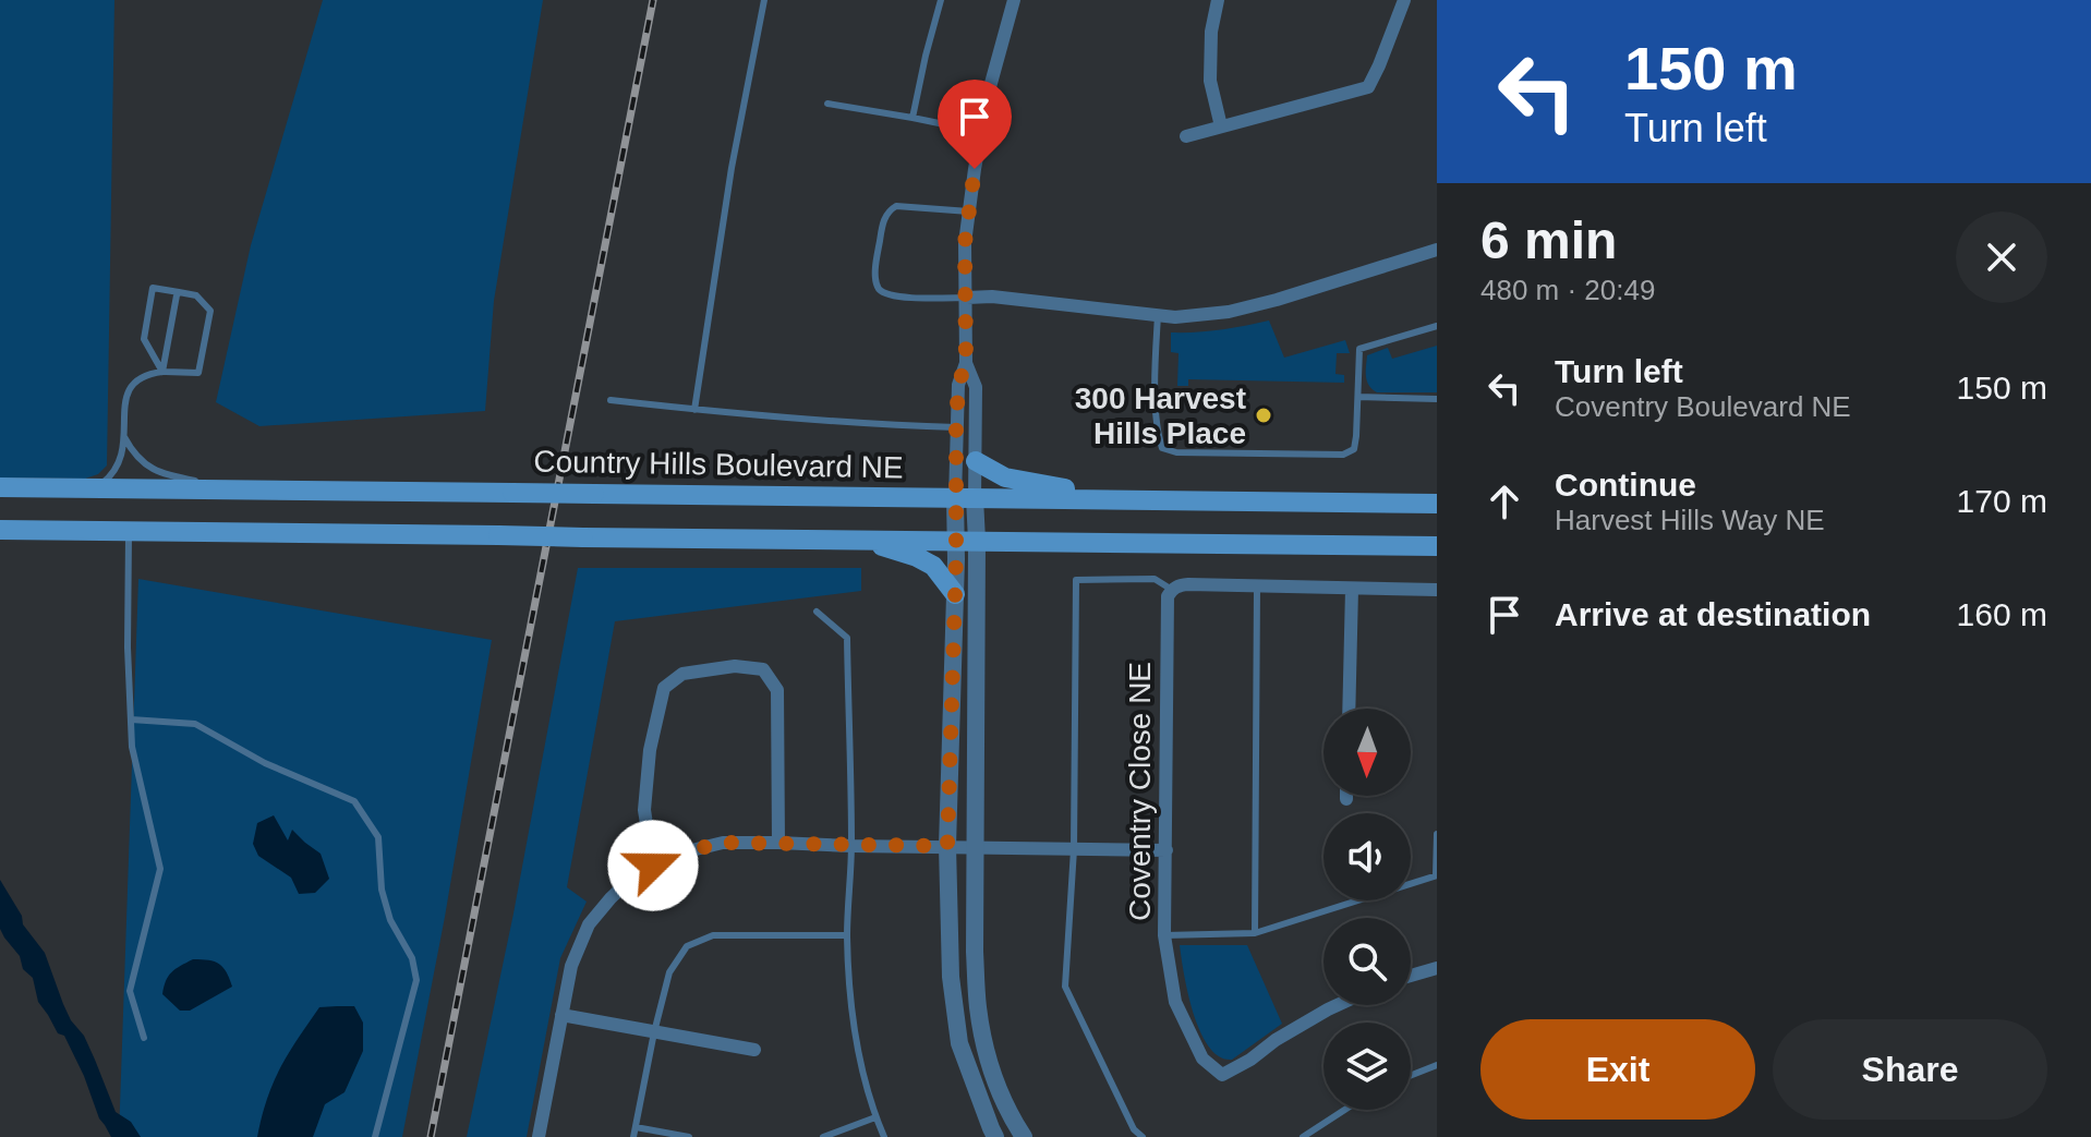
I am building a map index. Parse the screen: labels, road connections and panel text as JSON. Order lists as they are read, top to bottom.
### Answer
{
  "streets": {
    "main road": ["Country Hills Boulevard NE"],
    "street": ["Coventry Close NE"]
  },
  "places": ["300 Harvest Hills Place"],
  "north": "bottom",
  "page": {
    "turn": ["150 m", "Turn left"],
    "heading": ["6 min", "480 m · 20:49"],
    "list": [
      {
        "name": "Turn left",
        "note": "Coventry Boulevard NE",
        "value": "150 m"
      },
      {
        "name": "Continue",
        "note": "Harvest Hills Way NE",
        "value": "170 m"
      },
      {
        "name": "Arrive at destination",
        "value": "160 m"
      }
    ],
    "buttons": ["Exit", "Share"]
  }
}
